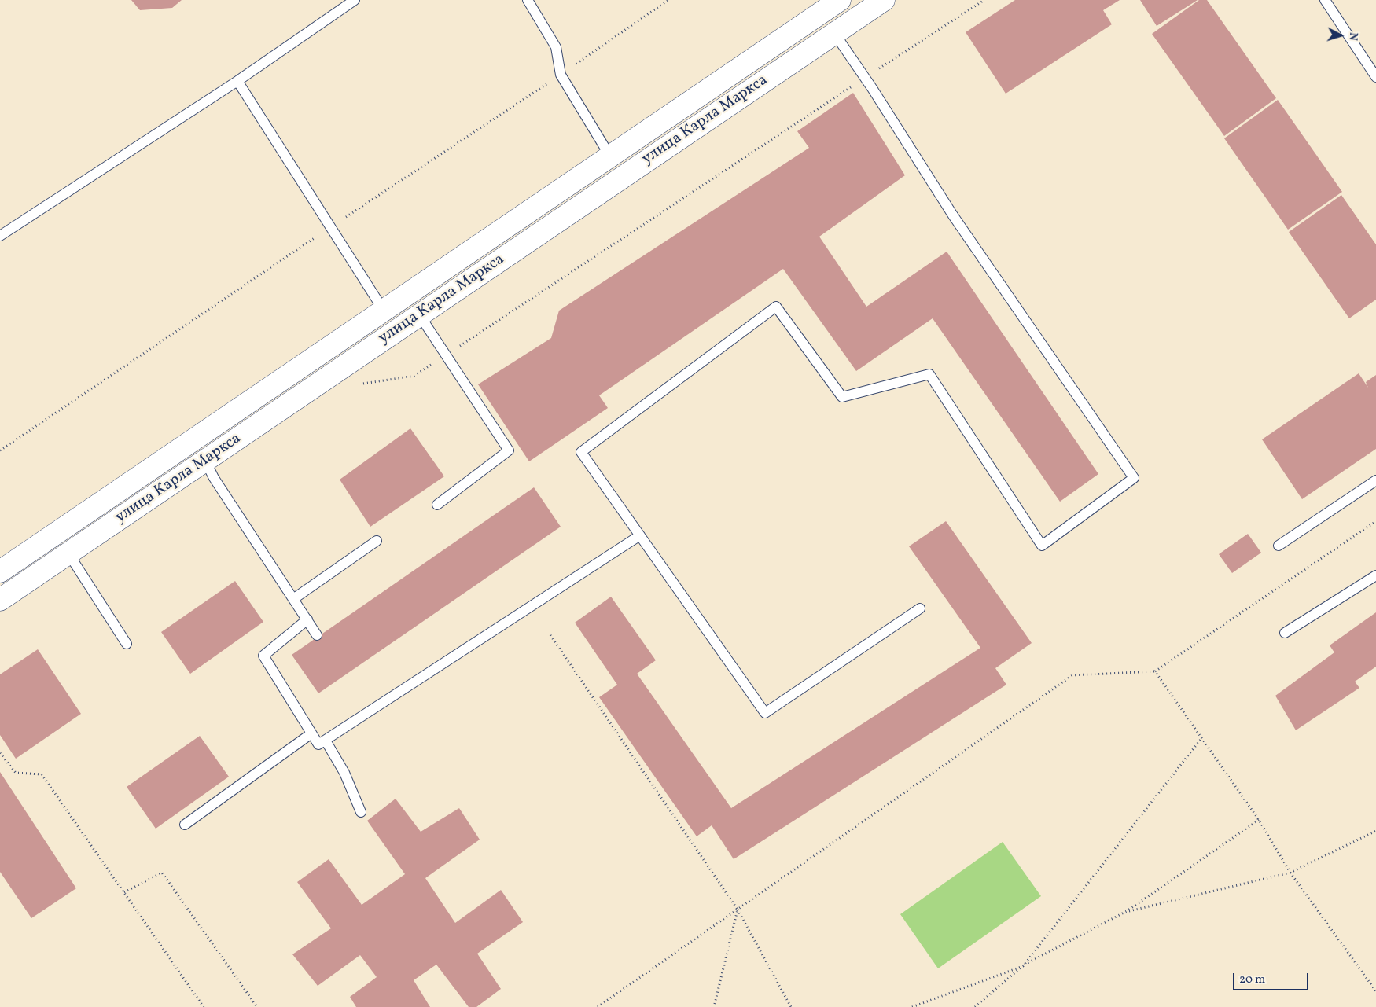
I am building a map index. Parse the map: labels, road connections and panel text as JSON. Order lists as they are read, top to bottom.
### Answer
{
  "streets": {
    "street": ["улица Карла Маркса"]
  },
  "scale_bar": "20 m",
  "north": "right"
}
